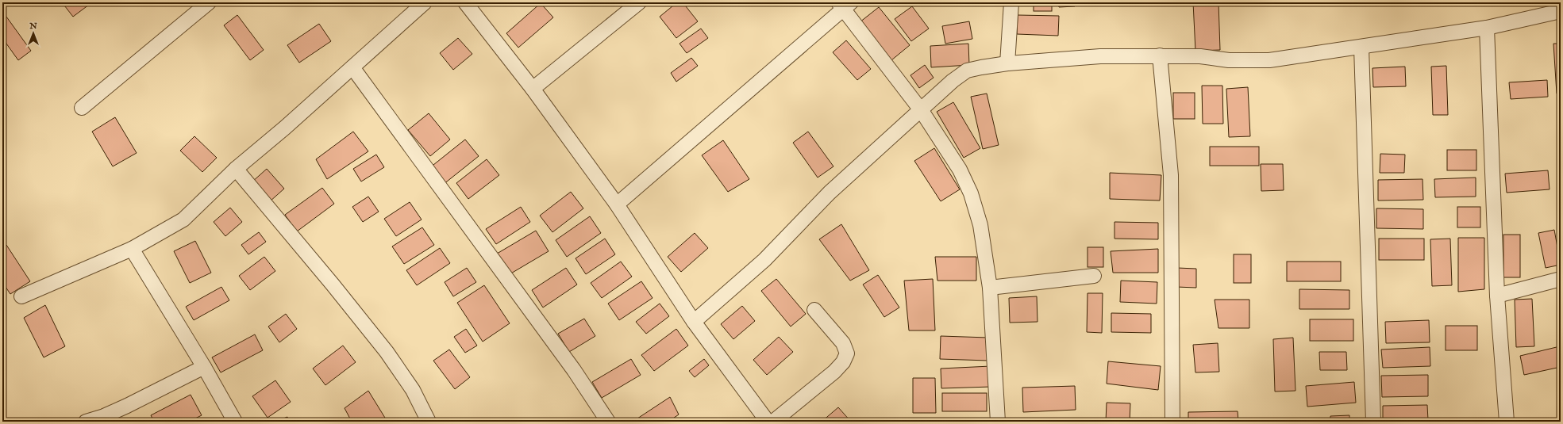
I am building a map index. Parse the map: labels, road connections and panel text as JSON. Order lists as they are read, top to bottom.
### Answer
{
  "north": "top"
}
